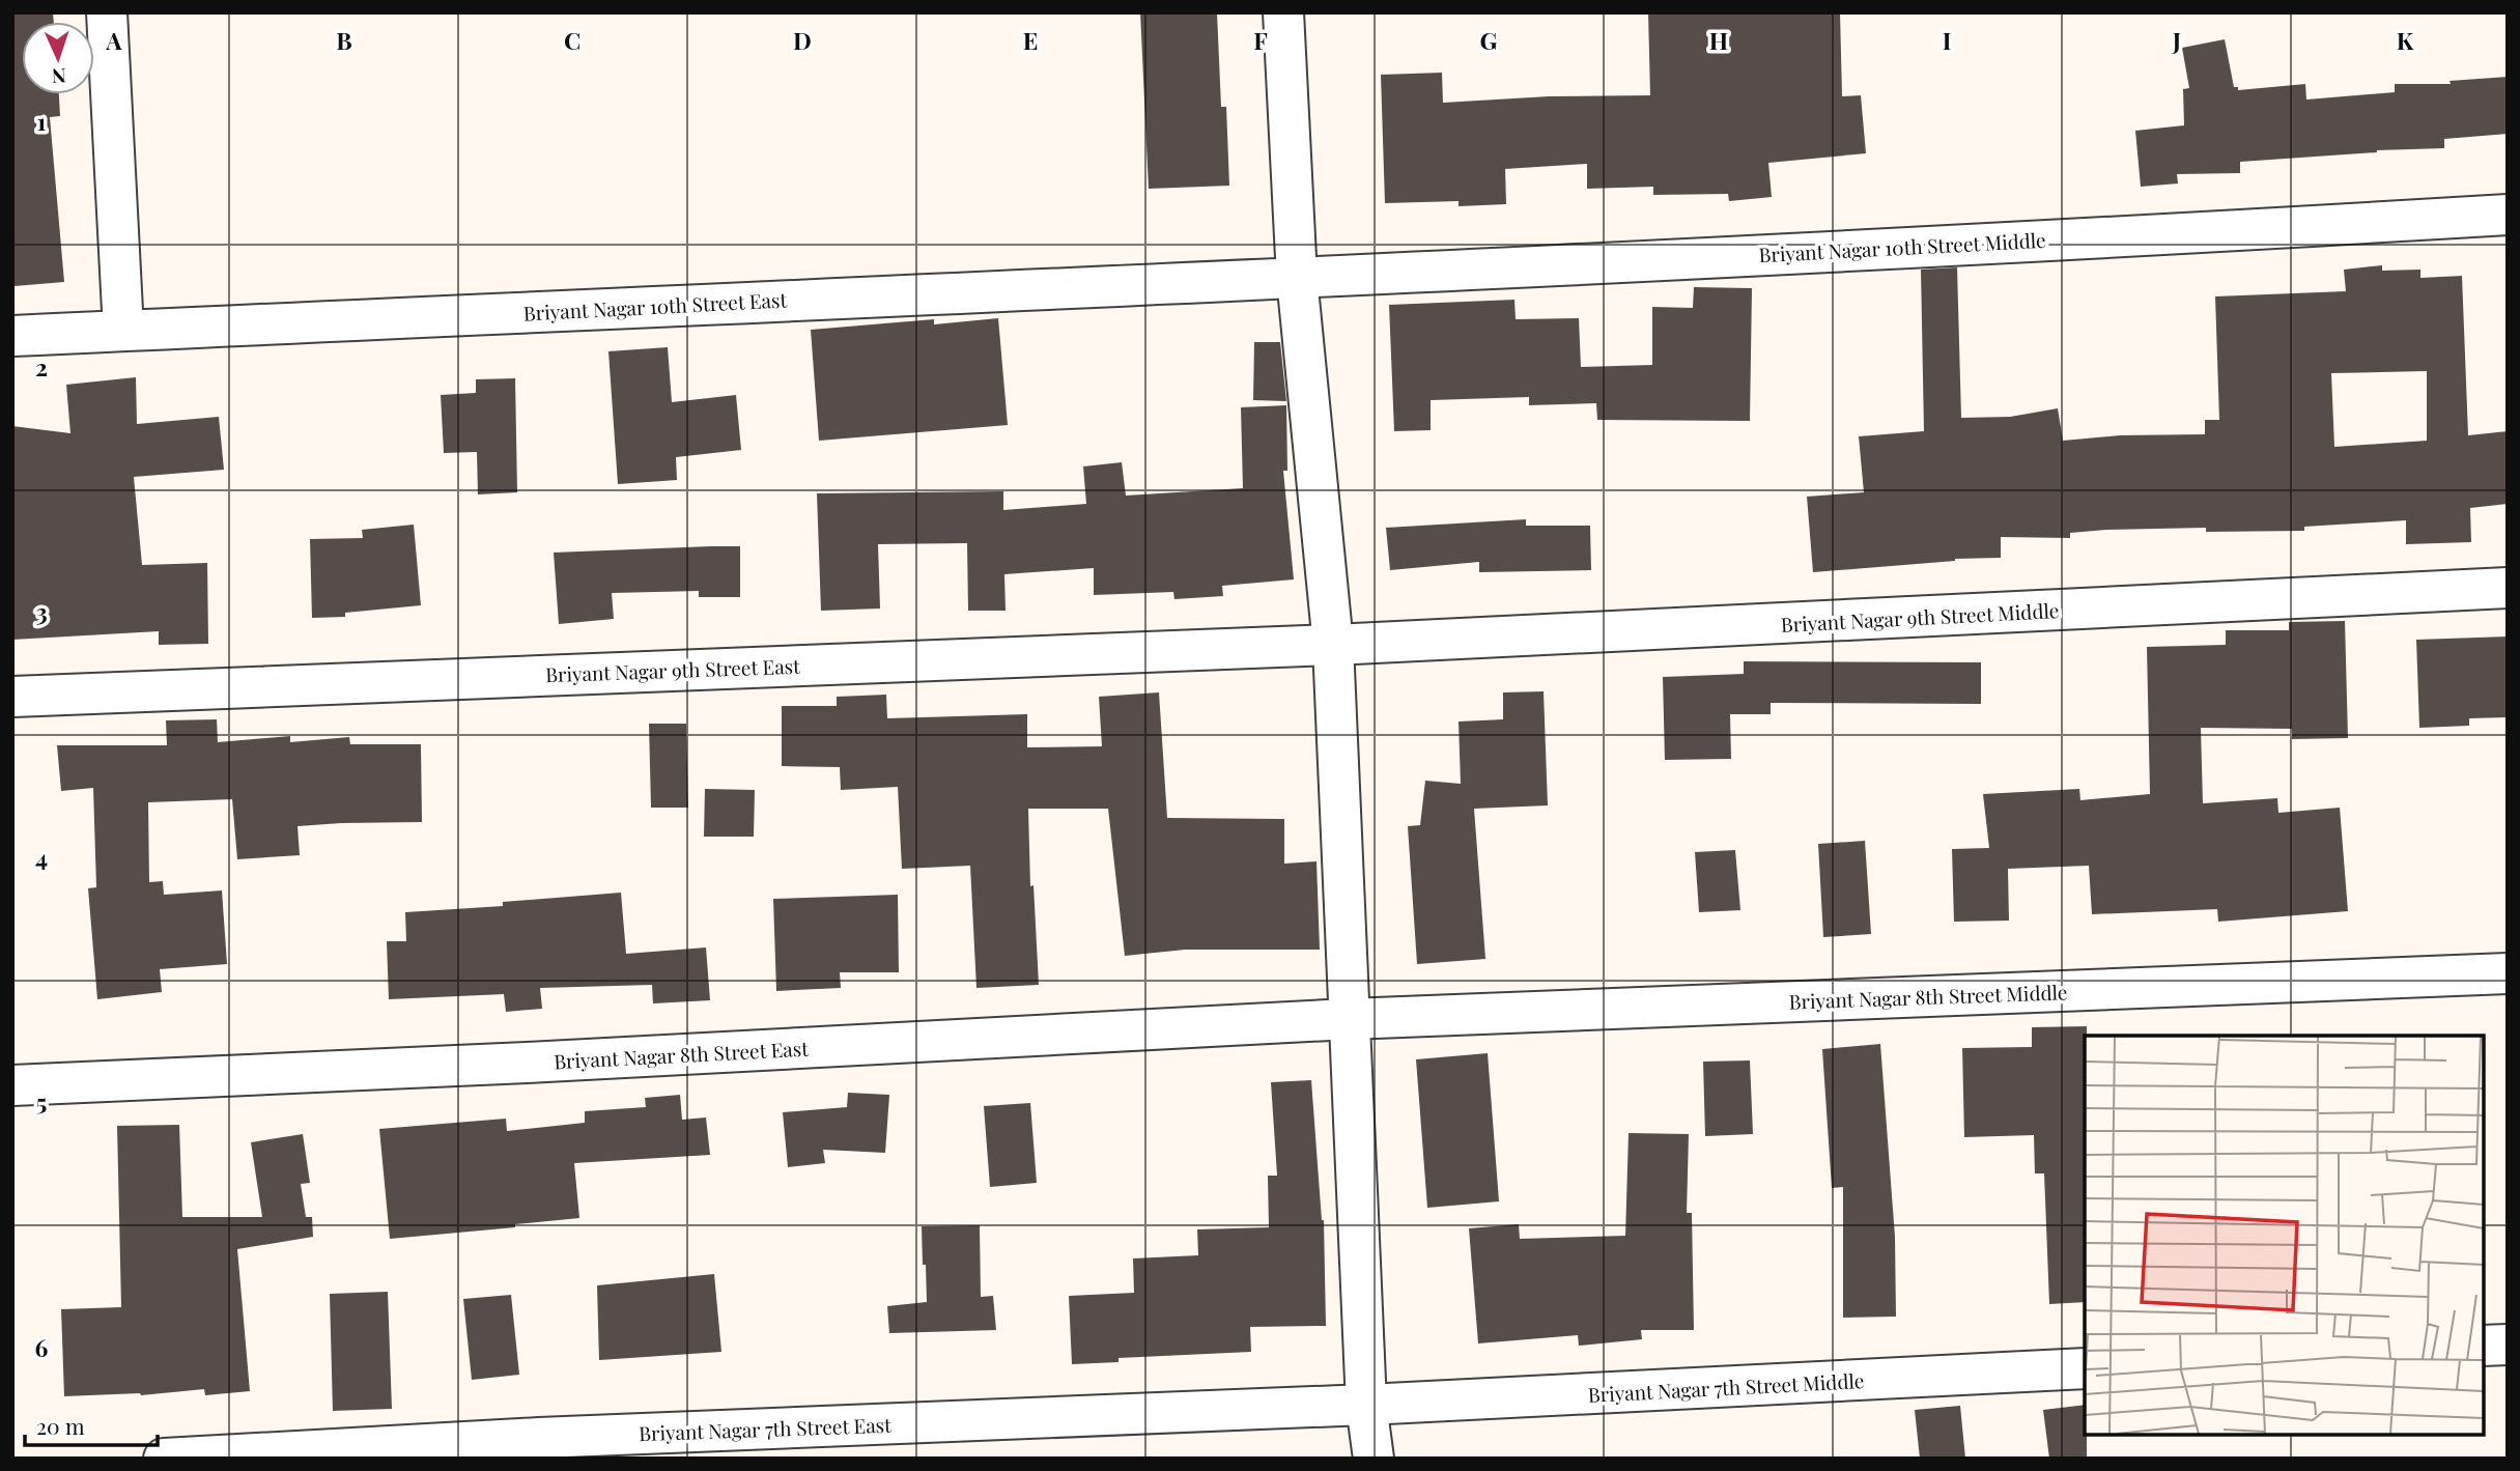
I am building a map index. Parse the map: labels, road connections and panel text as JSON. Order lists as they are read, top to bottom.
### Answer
{
  "streets": {
    "street": [
      "Briyant Nagar 10th Street Middle",
      "Briyant Nagar 10th Street East",
      "Briyant Nagar 9th Street Middle",
      "Briyant Nagar 9th Street East",
      "Briyant Nagar 8th Street Middle",
      "Briyant Nagar 8th Street East",
      "Briyant Nagar 7th Street Middle",
      "Briyant Nagar 7th Street East"
    ]
  },
  "crossings": [
    ["Briyant Nagar 10th Street Middle", "Briyant Nagar 10th Street East"],
    ["Briyant Nagar 9th Street Middle", "Briyant Nagar 9th Street East"],
    ["Briyant Nagar 8th Street Middle", "Briyant Nagar 8th Street East"],
    ["Briyant Nagar 7th Street Middle", "Briyant Nagar 7th Street East"]
  ],
  "scale_bar": "20 m",
  "north": "bottom",
  "grid": {
    "columns": [
      "A",
      "B",
      "C",
      "D",
      "E",
      "F",
      "G",
      "H",
      "I",
      "J",
      "K"
    ],
    "rows": [
      "1",
      "2",
      "3",
      "4",
      "5",
      "6"
    ]
  }
}
